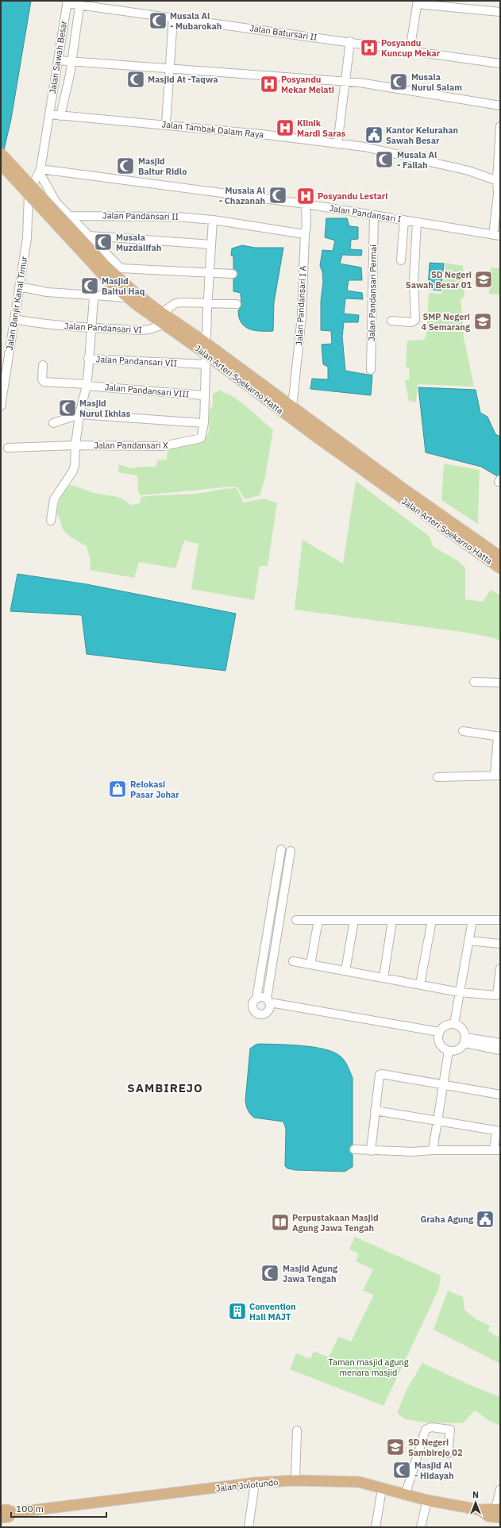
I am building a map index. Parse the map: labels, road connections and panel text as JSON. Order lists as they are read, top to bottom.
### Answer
{
  "streets": {
    "main road": ["Jalan Arteri Soekarno Hatta", "Jalan Jolotundo"],
    "street": [
      "Jalan Batursari II",
      "Jalan Sawah Besar",
      "Jalan Tambak Dalam Raya",
      "Jalan Pandansari I",
      "Jalan Pandansari II",
      "Jalan Pandansari Permai",
      "Jalan Banjir Kanal Timur",
      "Jalan Pandansari I A",
      "Jalan Pandansari VI",
      "Jalan Pandansari VII",
      "Jalan Pandansari VIII",
      "Jalan Pandansari X"
    ]
  },
  "crossings": [
    ["Jalan Batursari II", "Jalan Sawah Besar"],
    ["Jalan Sawah Besar", "Jalan Tambak Dalam Raya"],
    ["Jalan Sawah Besar", "Jalan Pandansari I"],
    ["Jalan Sawah Besar", "Jalan Banjir Kanal Timur"],
    ["Jalan Pandansari I", "Jalan Pandansari Permai"],
    ["Jalan Pandansari I", "Jalan Banjir Kanal Timur"],
    ["Jalan Pandansari I", "Jalan Pandansari I A"],
    ["Jalan Pandansari II", "Jalan Pandansari I A"],
    ["Jalan Banjir Kanal Timur", "Jalan Pandansari VI"],
    ["Jalan Pandansari I A", "Jalan Arteri Soekarno Hatta"],
    ["Jalan Pandansari VI", "Jalan Pandansari VII"],
    ["Jalan Pandansari VI", "Jalan Arteri Soekarno Hatta"]
  ],
  "districts": ["SAMBIREJO"],
  "parks": ["Taman masjid agung menara masjid"],
  "places": {
    "mosque": [
      "Musala Al - Mubarokah",
      "Masjid At -Taqwa",
      "Musala Nurul Salam",
      "Musala Al - Fallah",
      "Masjid Baitur Ridlo",
      "Musala Al - Chazanah",
      "Musala Muzdalifah",
      "Masjid Baitul Haq",
      "Masjid Nurul Ikhlas",
      "Masjid Agung Jawa Tengah",
      "Masjid Al - Hidayah"
    ],
    "hospital": [
      "Posyandu Kuncup Mekar",
      "Posyandu Mekar Melati",
      "Klinik Mardi Saras",
      "Posyandu Lestari"
    ],
    "public building": ["Kantor Kelurahan Sawah Besar", "Graha Agung"],
    "school or university": ["SD Negeri Sawah Besar 01", "SMP Negeri 4 Semarang", "SD Negeri Sambirejo 02"],
    "shop": ["Relokasi Pasar Johar"],
    "library": ["Perpustakaan Masjid Agung Jawa Tengah"],
    "building": ["Convention Hall MAJT"]
  },
  "scale_bar": "100 m",
  "north": "top"
}
